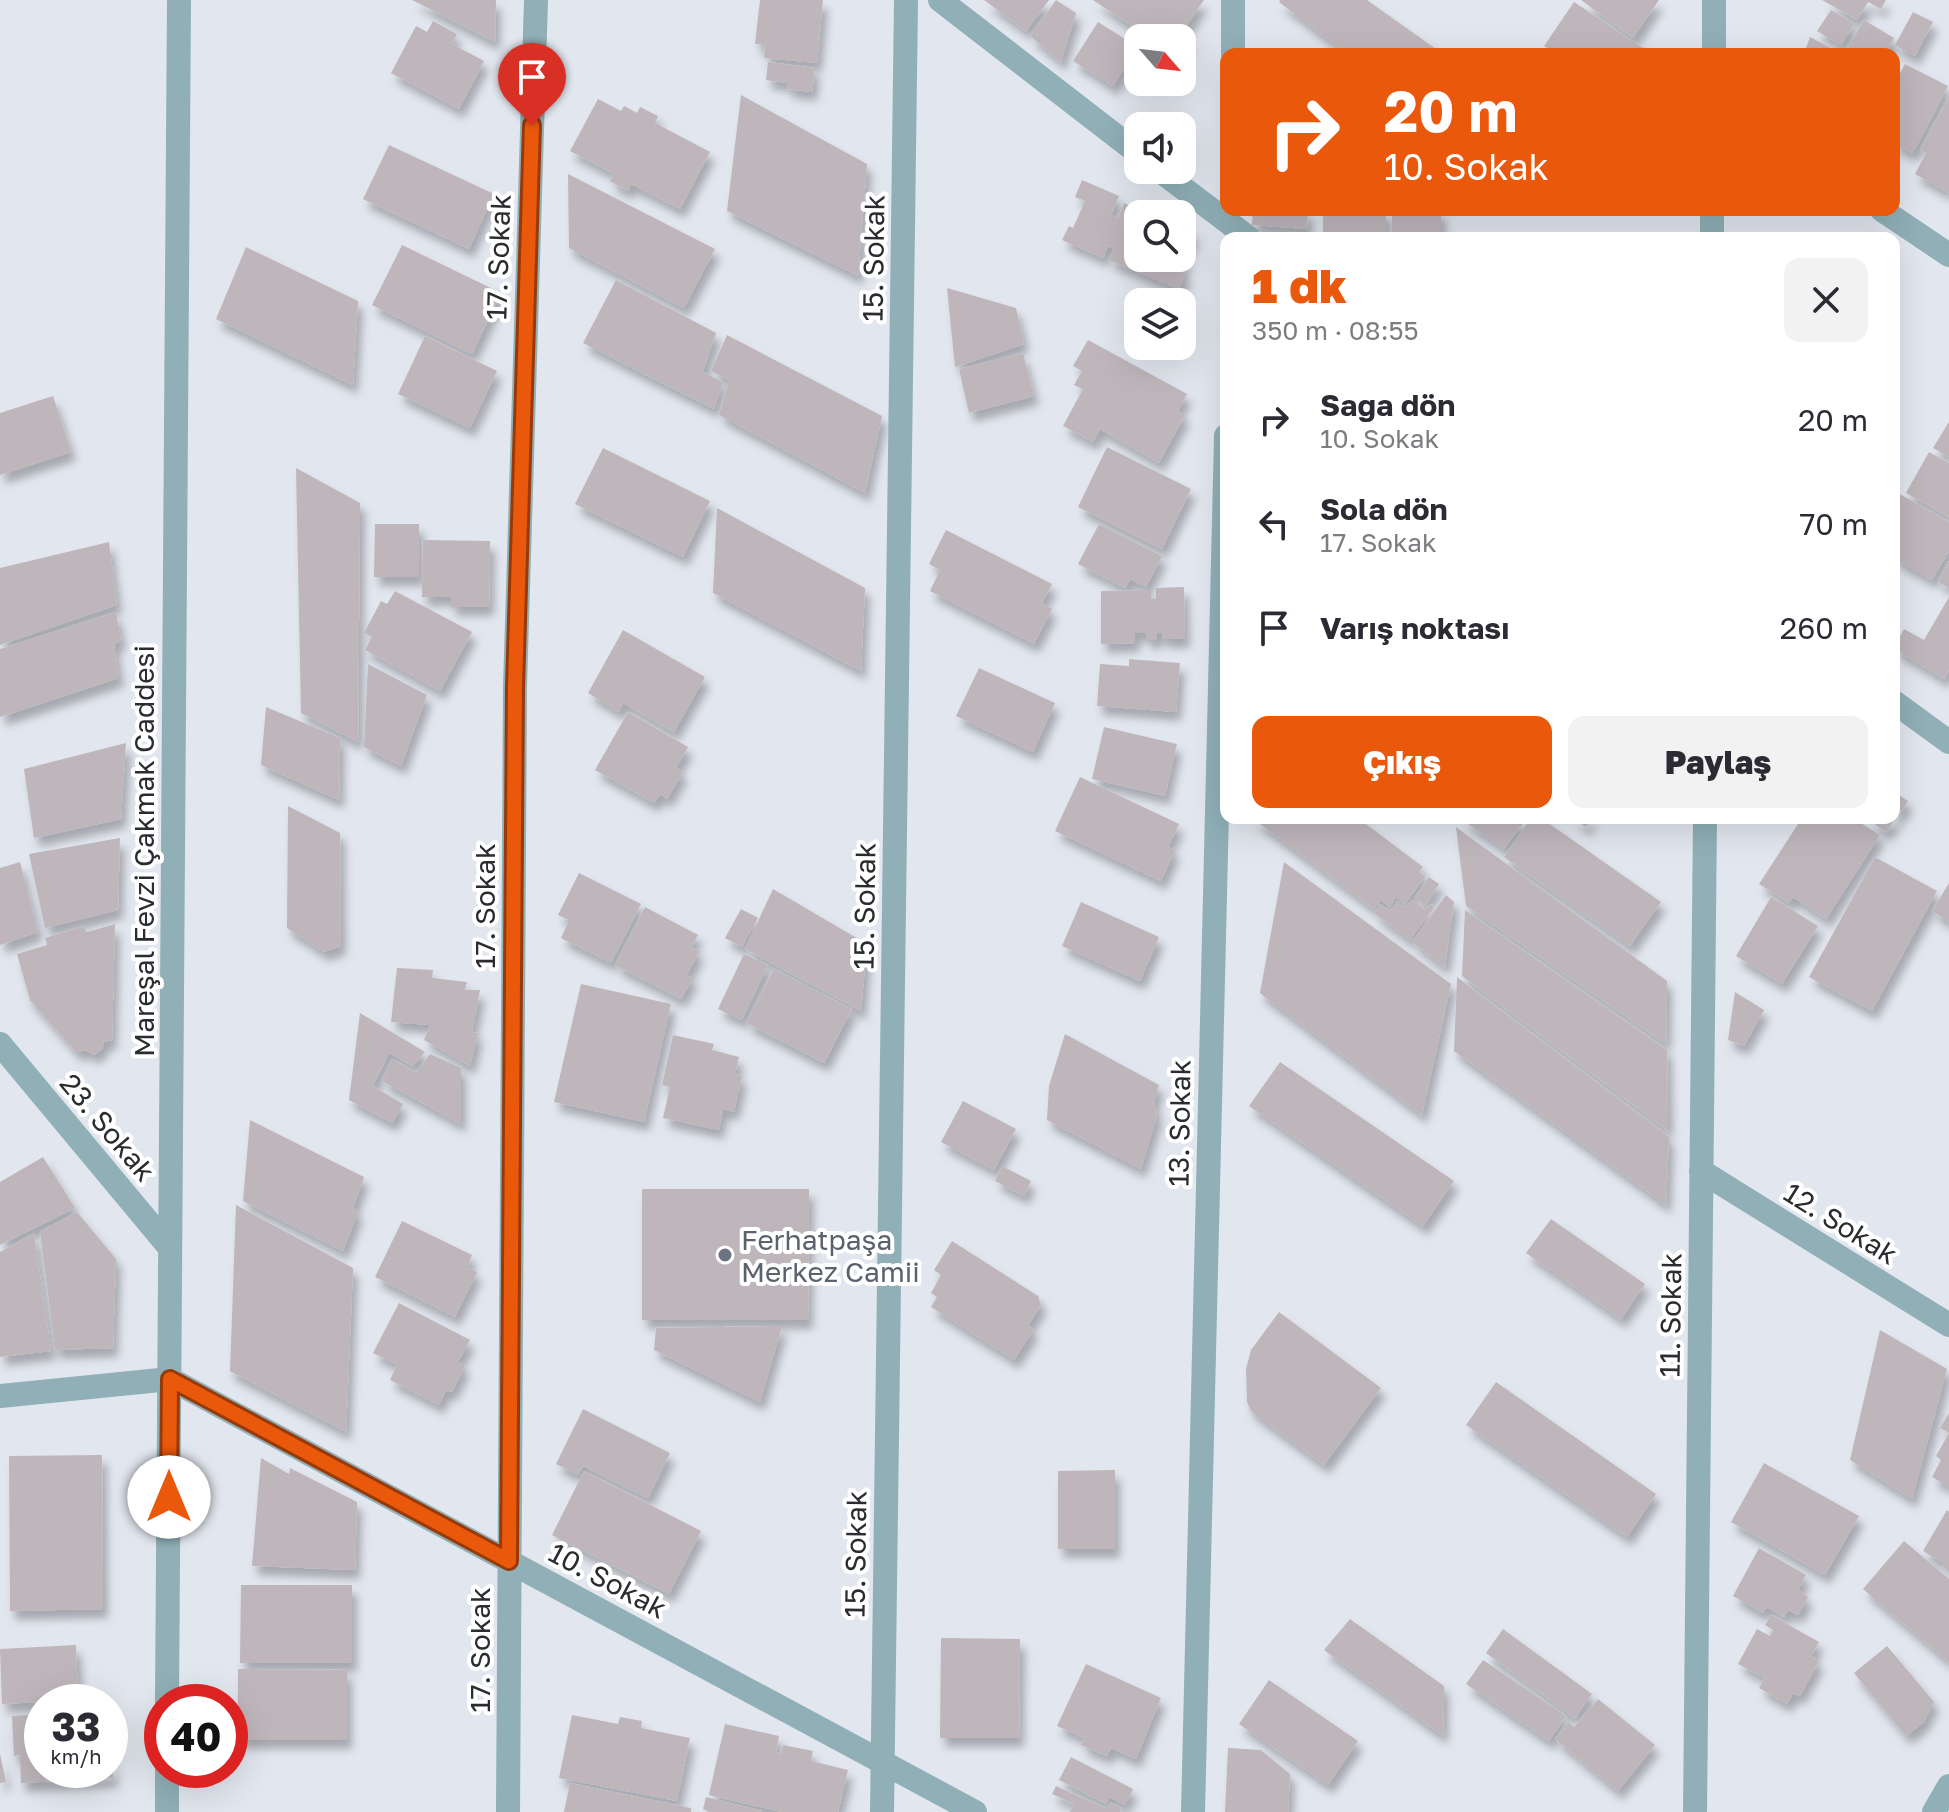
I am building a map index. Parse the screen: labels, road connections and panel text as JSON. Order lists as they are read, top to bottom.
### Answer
{
  "streets": {
    "street": [
      "17. Sokak",
      "15. Sokak",
      "Mareşal Fevzi Çakmak Caddesi",
      "13. Sokak",
      "23. Sokak",
      "12. Sokak",
      "11. Sokak",
      "10. Sokak"
    ]
  },
  "crossings": [
    ["17. Sokak", "10. Sokak"],
    ["15. Sokak", "10. Sokak"],
    ["Mareşal Fevzi Çakmak Caddesi", "23. Sokak"],
    ["Mareşal Fevzi Çakmak Caddesi", "10. Sokak"],
    ["12. Sokak", "11. Sokak"]
  ],
  "places": ["Ferhatpaşa Merkez Camii"],
  "north": "bottom right",
  "page": {
    "turn": ["20 m", "10. Sokak"],
    "heading": ["1 dk", "350 m · 08:55"],
    "list": [
      {
        "name": "Sağa dön",
        "note": "10. Sokak",
        "value": "20 m"
      },
      {
        "name": "Sola dön",
        "note": "17. Sokak",
        "value": "70 m"
      },
      {
        "name": "Varış noktası",
        "value": "260 m"
      }
    ],
    "buttons": ["Çıkış", "Paylaş"],
    "speed": "33 km/h",
    "limit": "40"
  }
}
